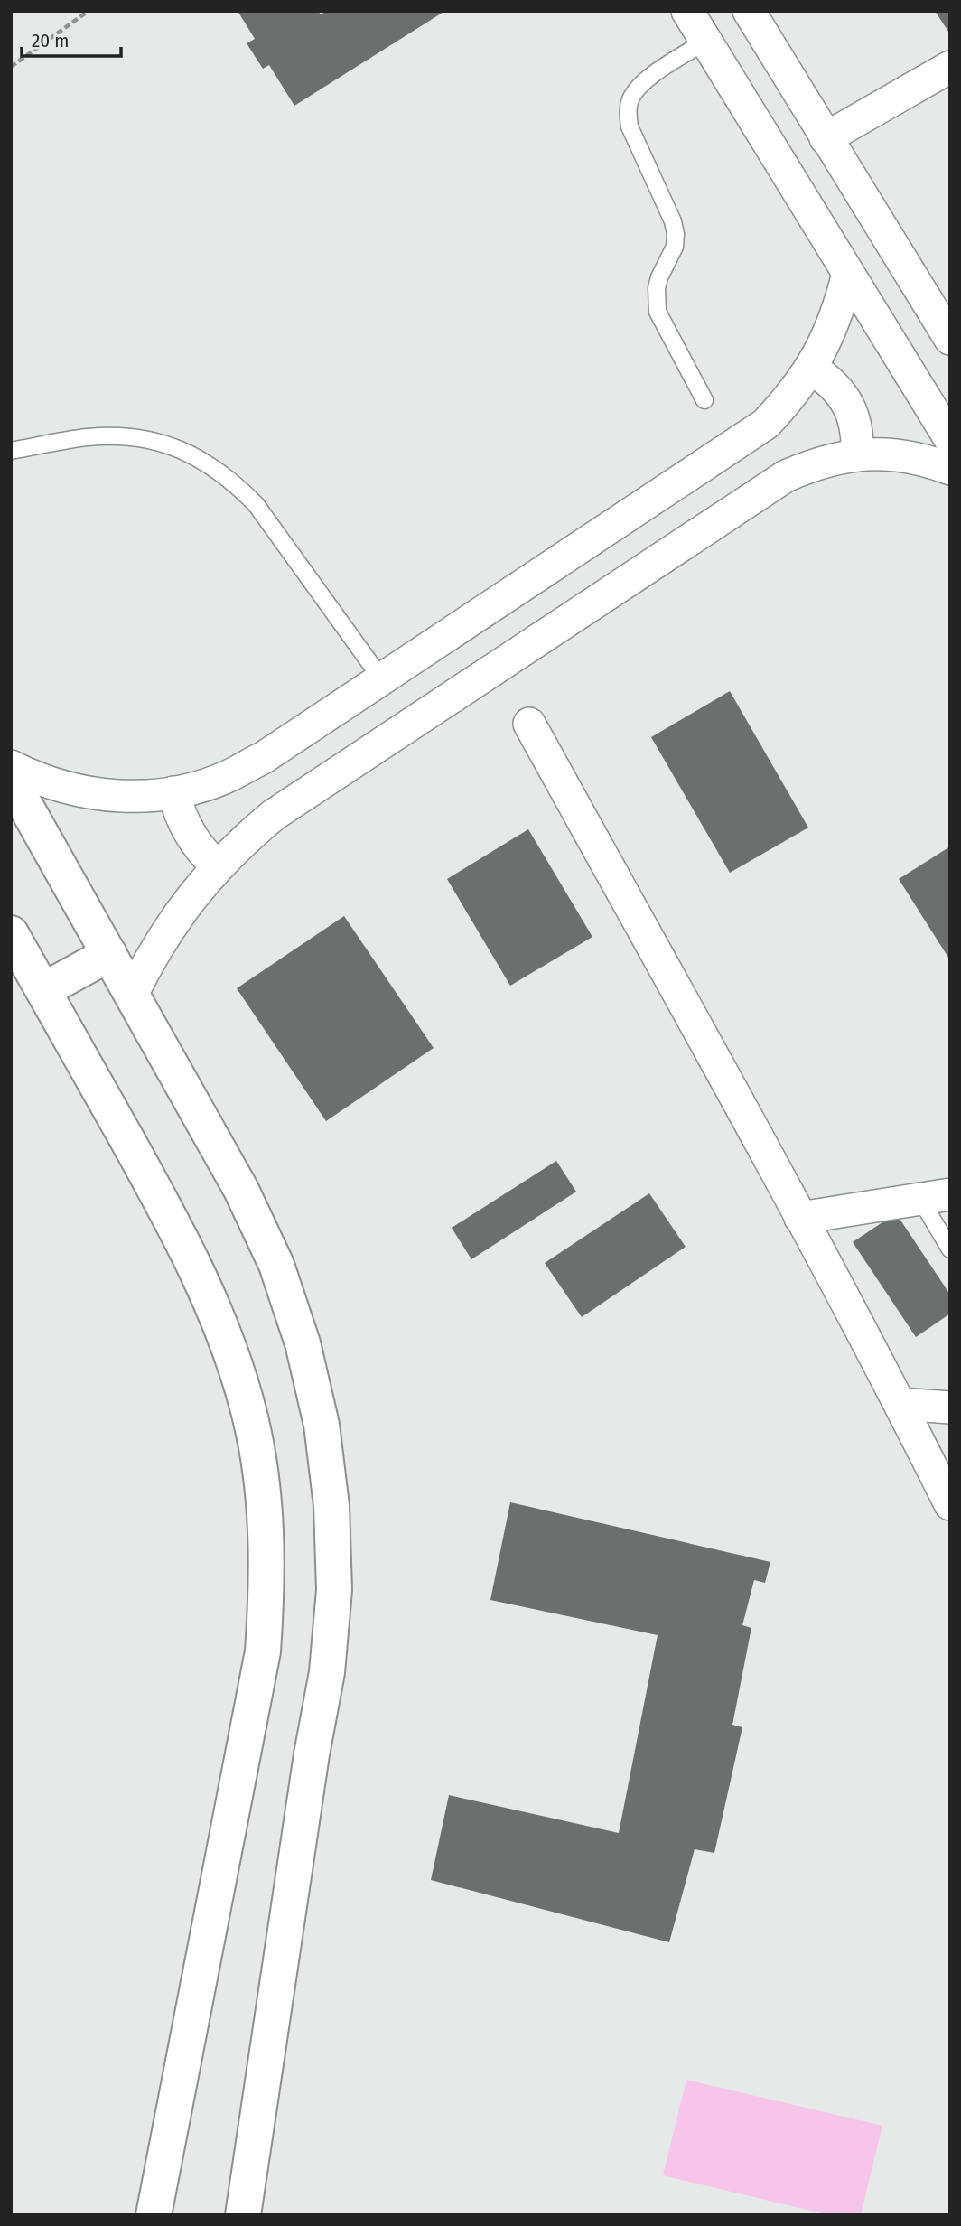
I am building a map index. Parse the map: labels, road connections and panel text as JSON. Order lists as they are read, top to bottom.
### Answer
{
  "scale_bar": "20 m"
}
